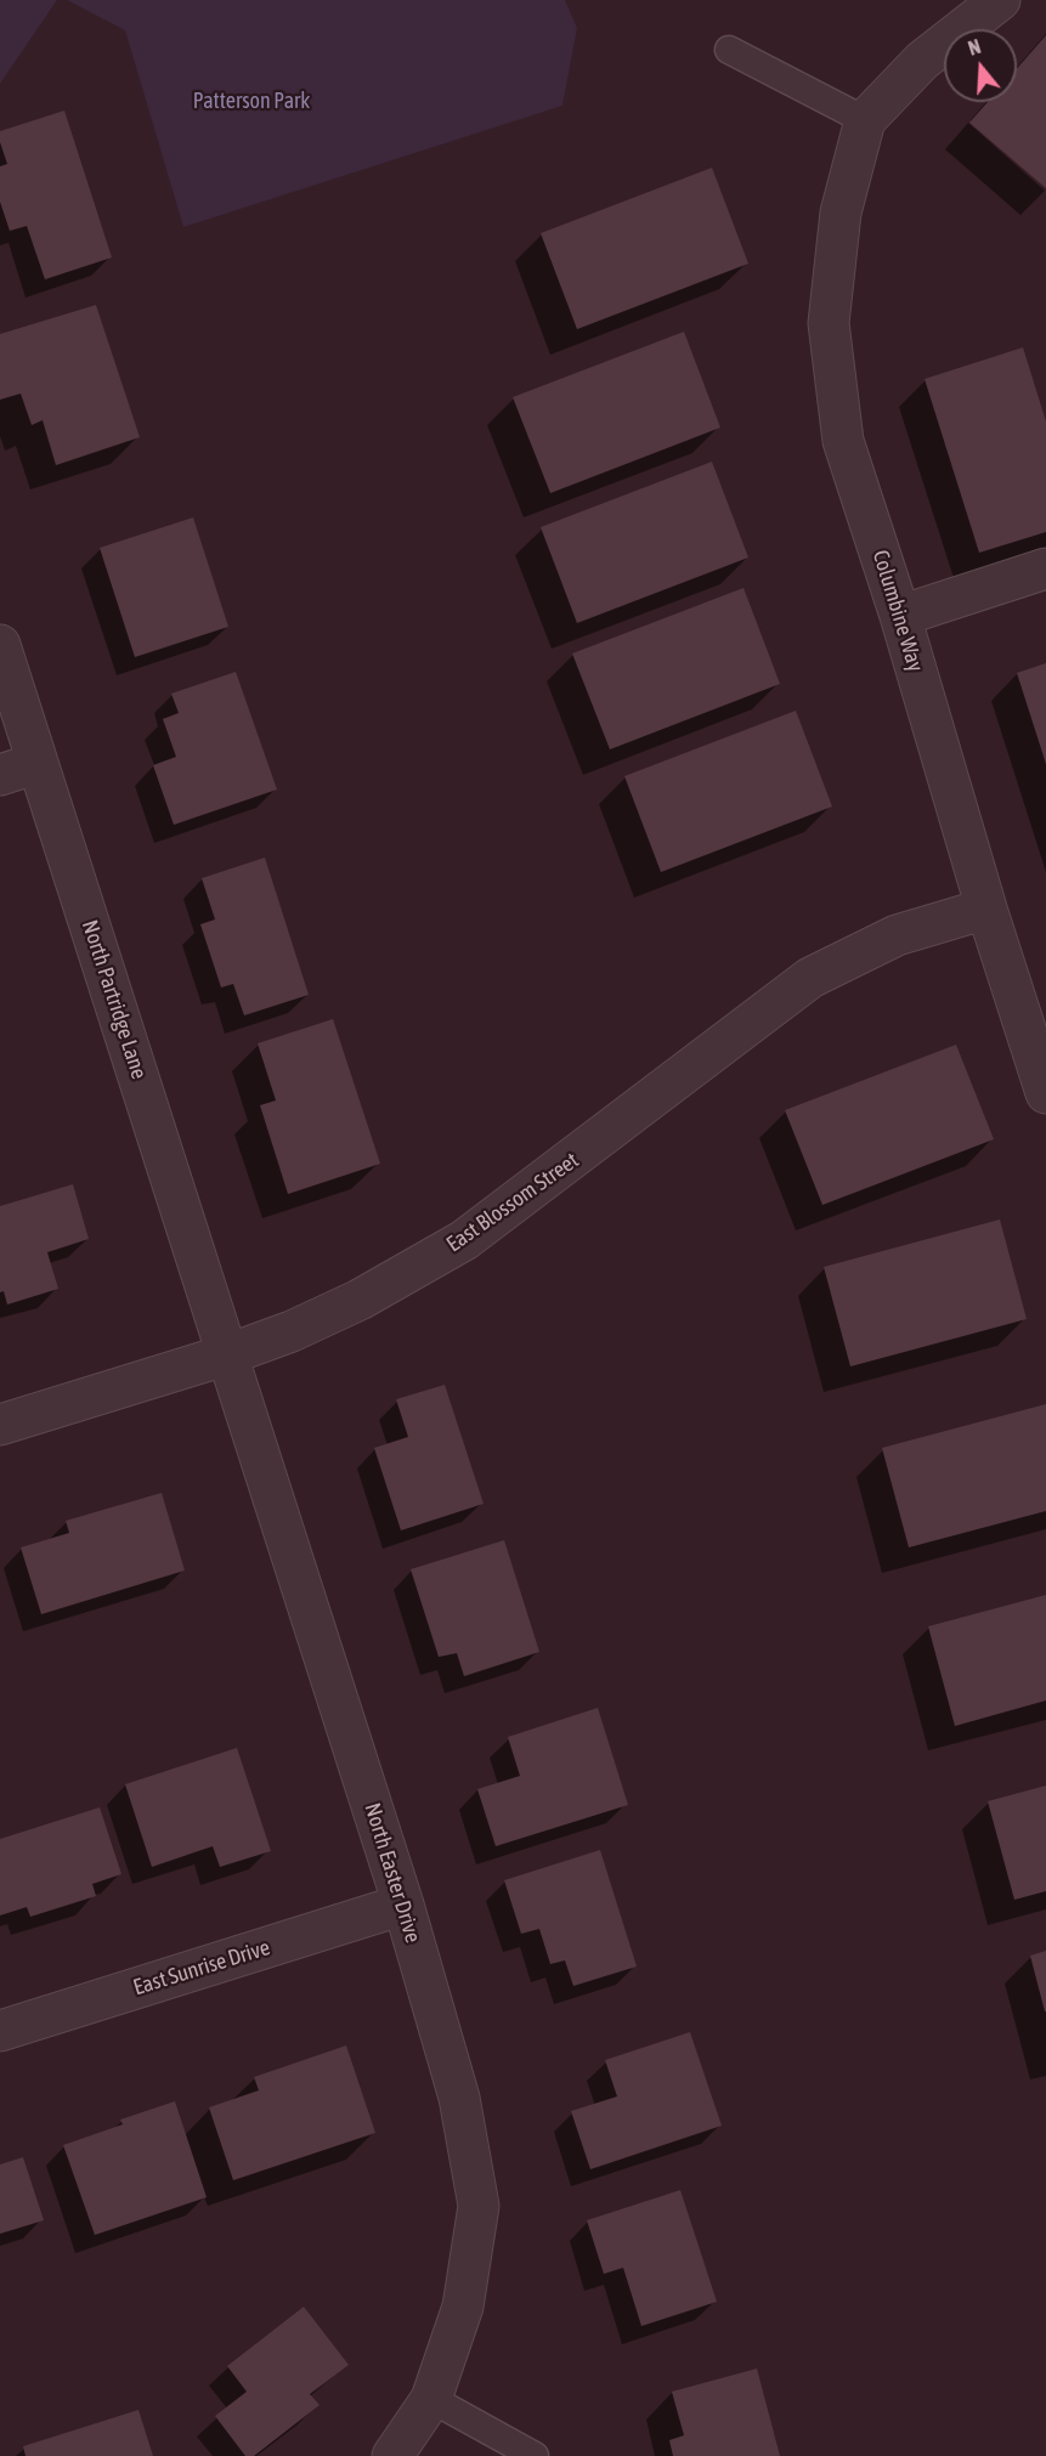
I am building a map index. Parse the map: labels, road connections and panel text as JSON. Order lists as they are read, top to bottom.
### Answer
{
  "streets": {
    "street": [
      "Columbine Way",
      "North Partridge Lane",
      "East Blossom Street",
      "North Easter Drive",
      "East Sunrise Drive"
    ]
  },
  "crossings": [
    ["Columbine Way", "East Blossom Street"],
    ["North Partridge Lane", "East Blossom Street"],
    ["North Partridge Lane", "North Easter Drive"],
    ["East Blossom Street", "North Easter Drive"],
    ["North Easter Drive", "East Sunrise Drive"]
  ],
  "parks": ["Patterson Park"],
  "north": "top"
}
